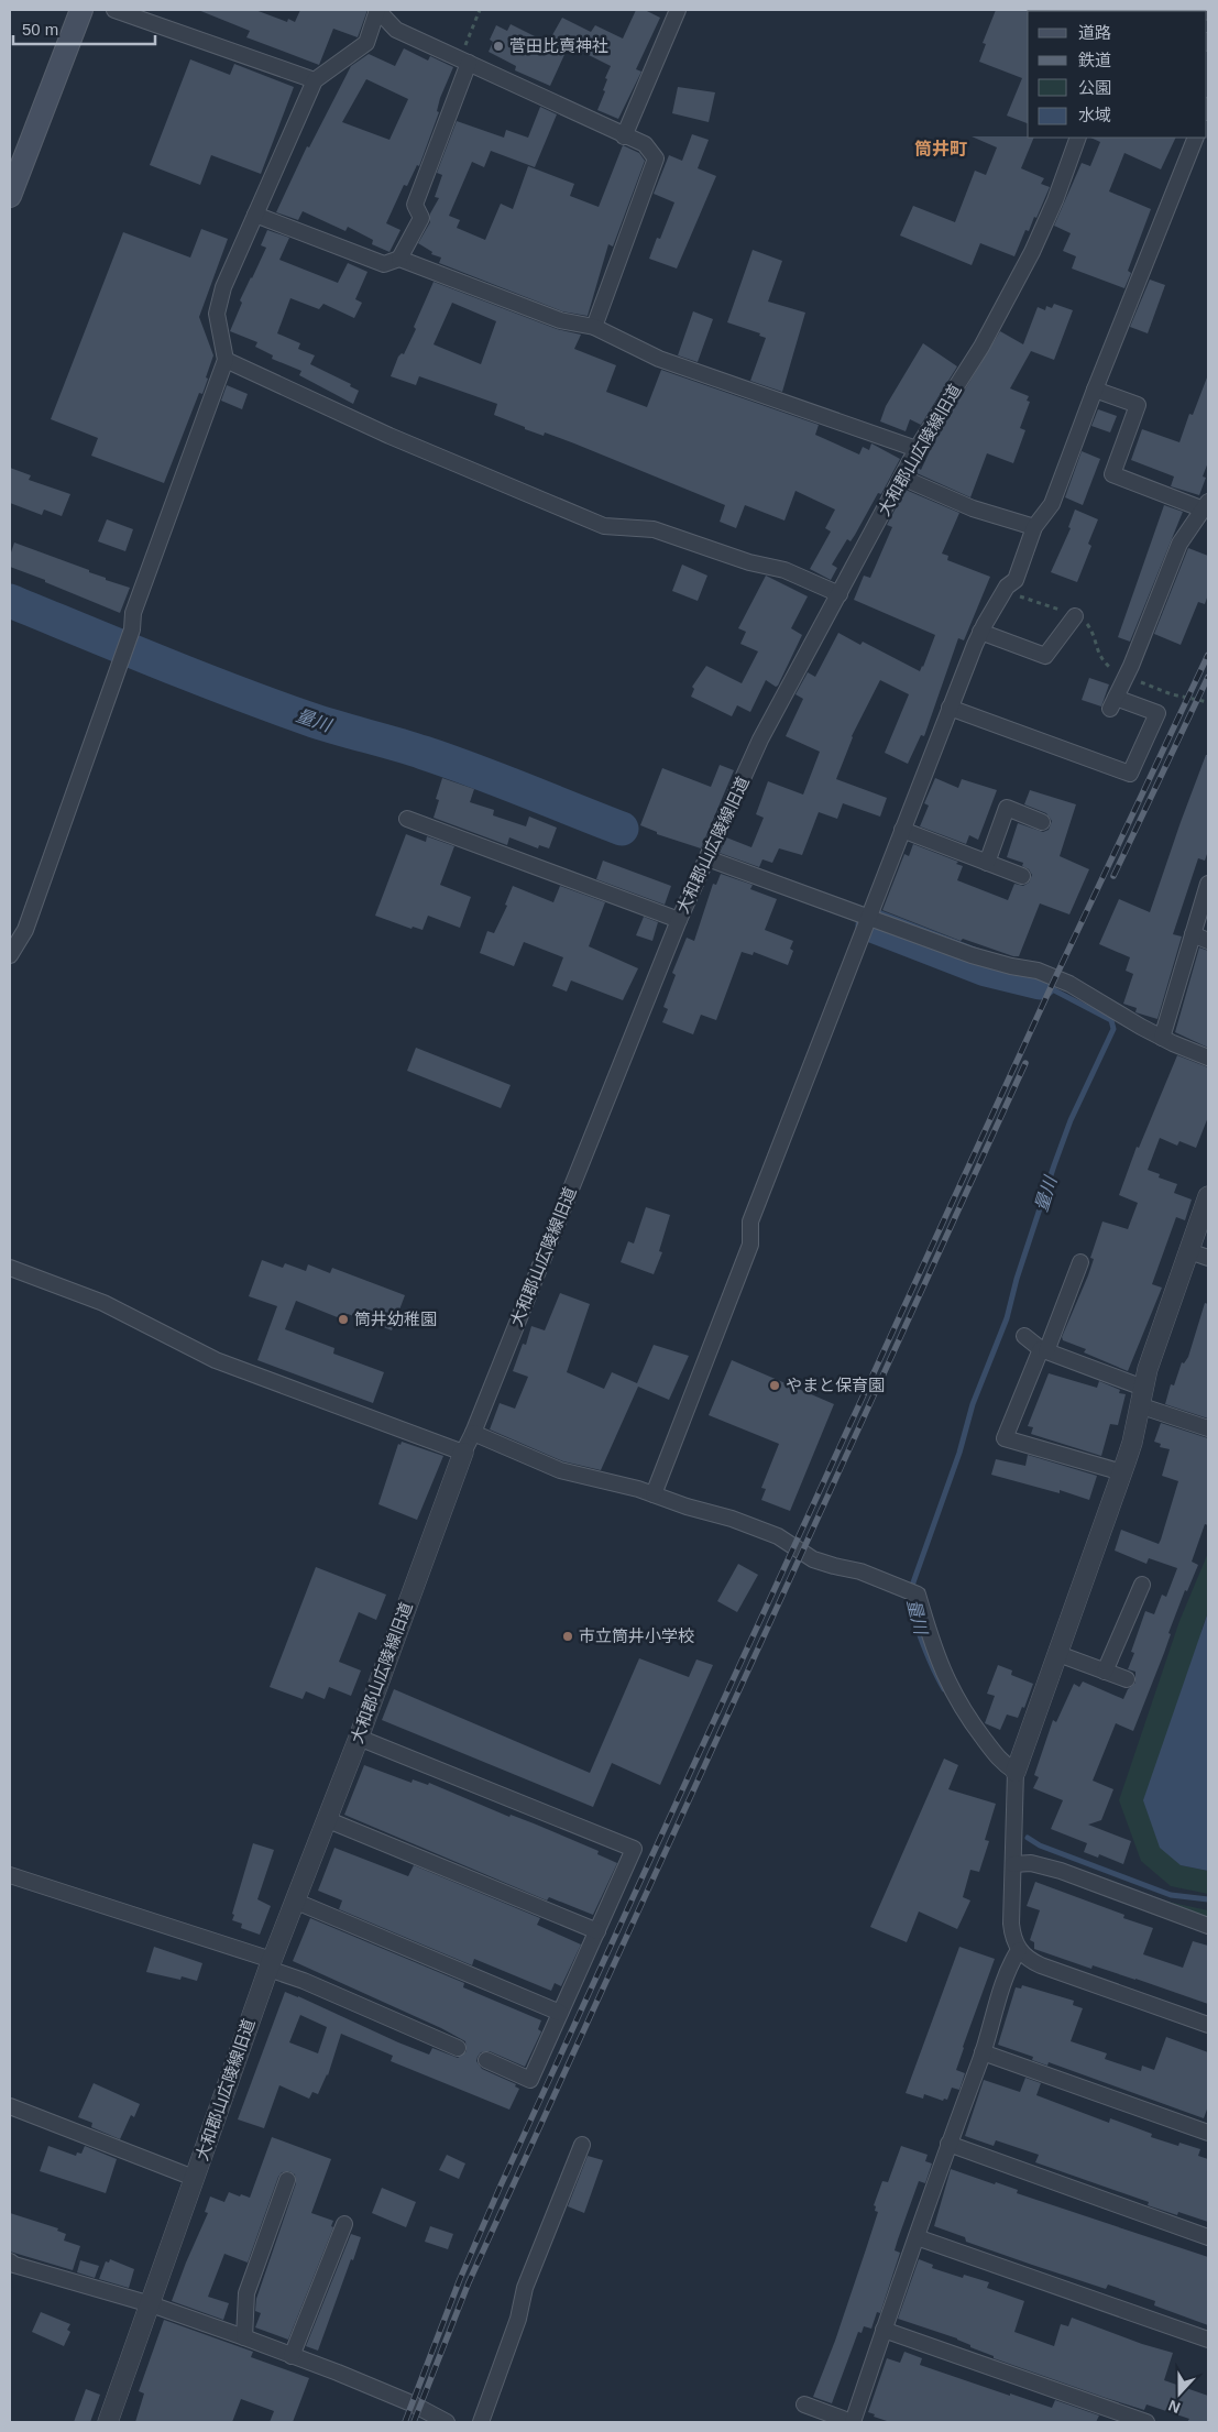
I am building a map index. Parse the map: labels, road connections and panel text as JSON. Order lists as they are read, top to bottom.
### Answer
{
  "streets": {
    "street": ["大和郡山広陵線旧道"]
  },
  "districts": ["筒井町"],
  "water": ["量川"],
  "places": [
    "菅田比賣神社",
    "筒井幼稚園",
    "やまと保育園",
    "市立筒井小学校"
  ],
  "legend": [
    "道路",
    "鉄道",
    "公園",
    "水域"
  ],
  "scale_bar": "50 m",
  "north": "bottom"
}
